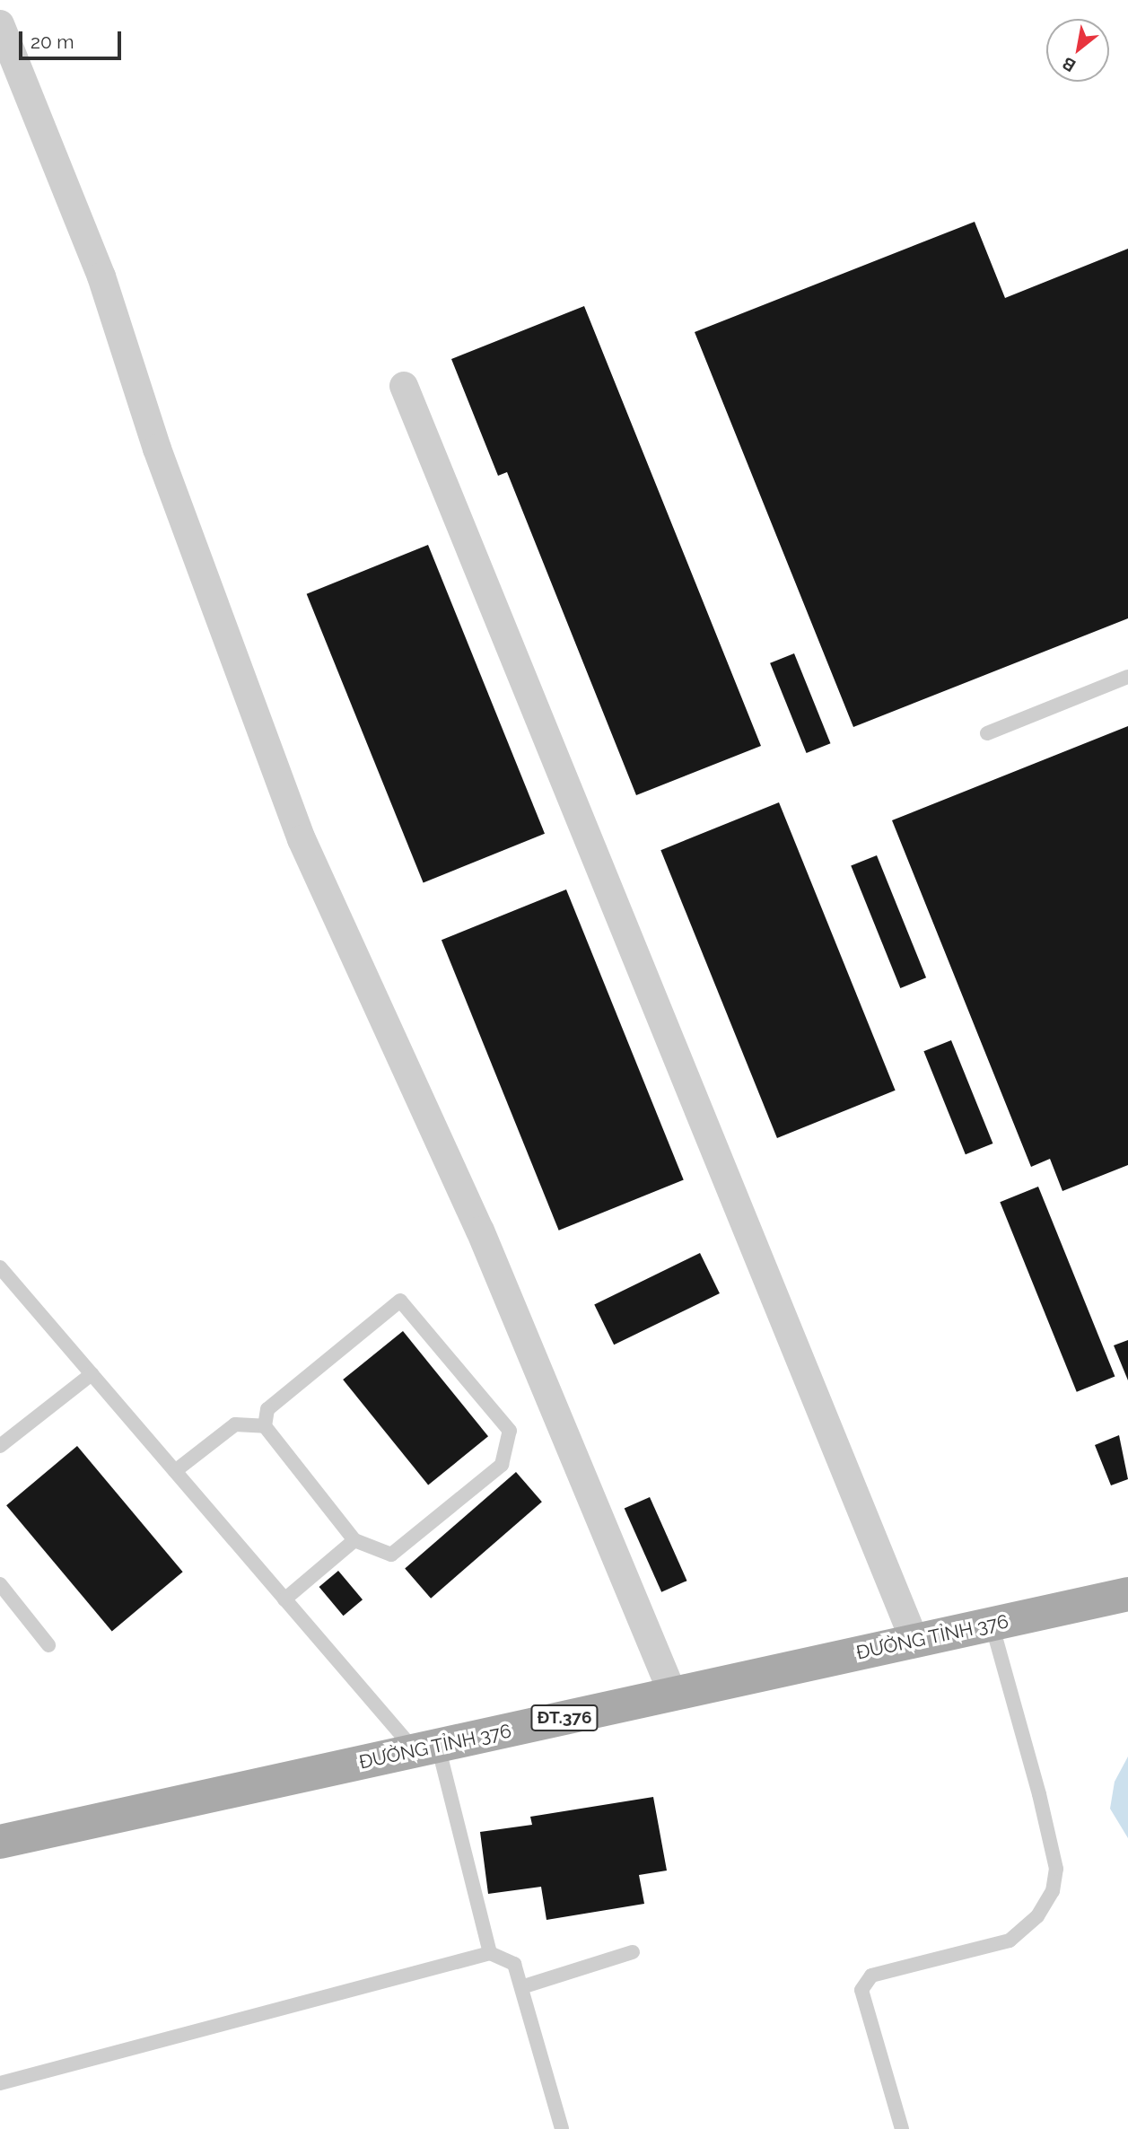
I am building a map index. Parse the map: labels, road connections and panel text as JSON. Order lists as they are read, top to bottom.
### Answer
{
  "streets": {
    "main road": ["ĐƯỜNG TỈNH 376", "ĐT.376"]
  },
  "scale_bar": "20 m",
  "north": "bottom left"
}
